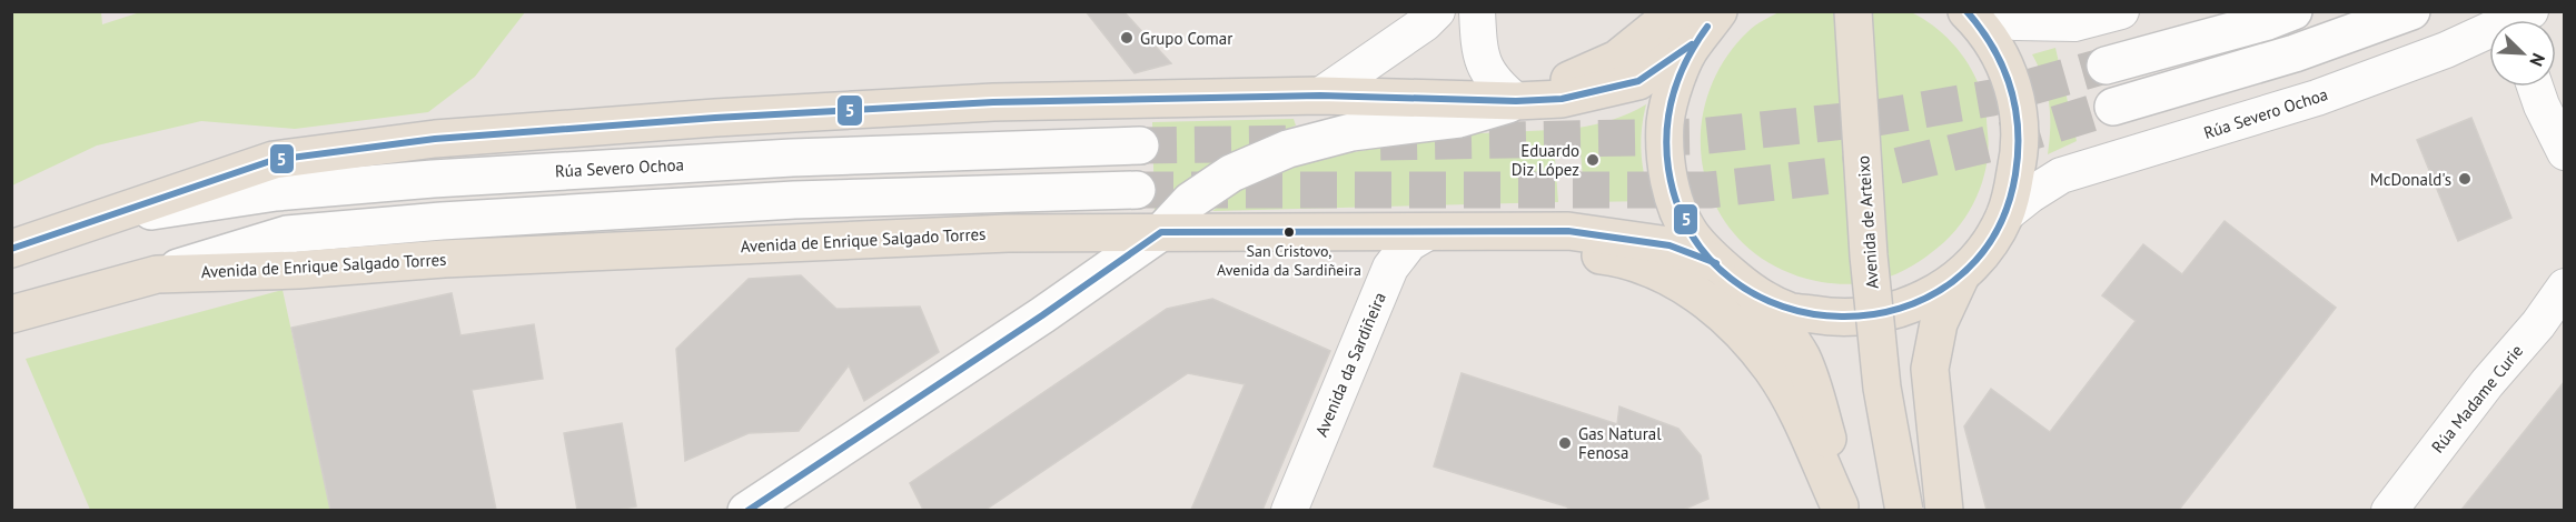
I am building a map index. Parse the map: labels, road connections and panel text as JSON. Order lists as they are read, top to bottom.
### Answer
{
  "streets": {
    "main road": ["Rúa Severo Ochoa", "Avenida de Arteixo", "Avenida de Enrique Salgado Torres"],
    "street": ["Avenida da Sardiñeira", "Rúa Madame Curie"]
  },
  "crossings": [
    ["Avenida de Enrique Salgado Torres", "Avenida da Sardiñeira"]
  ],
  "places": [
    "Grupo Comar",
    "Eduardo Diz López",
    "McDonald's",
    "San Cristovo, Avenida da Sardiñeira",
    "Gas Natural Fenosa"
  ],
  "lines": ["transit line 5"],
  "north": "bottom right"
}
